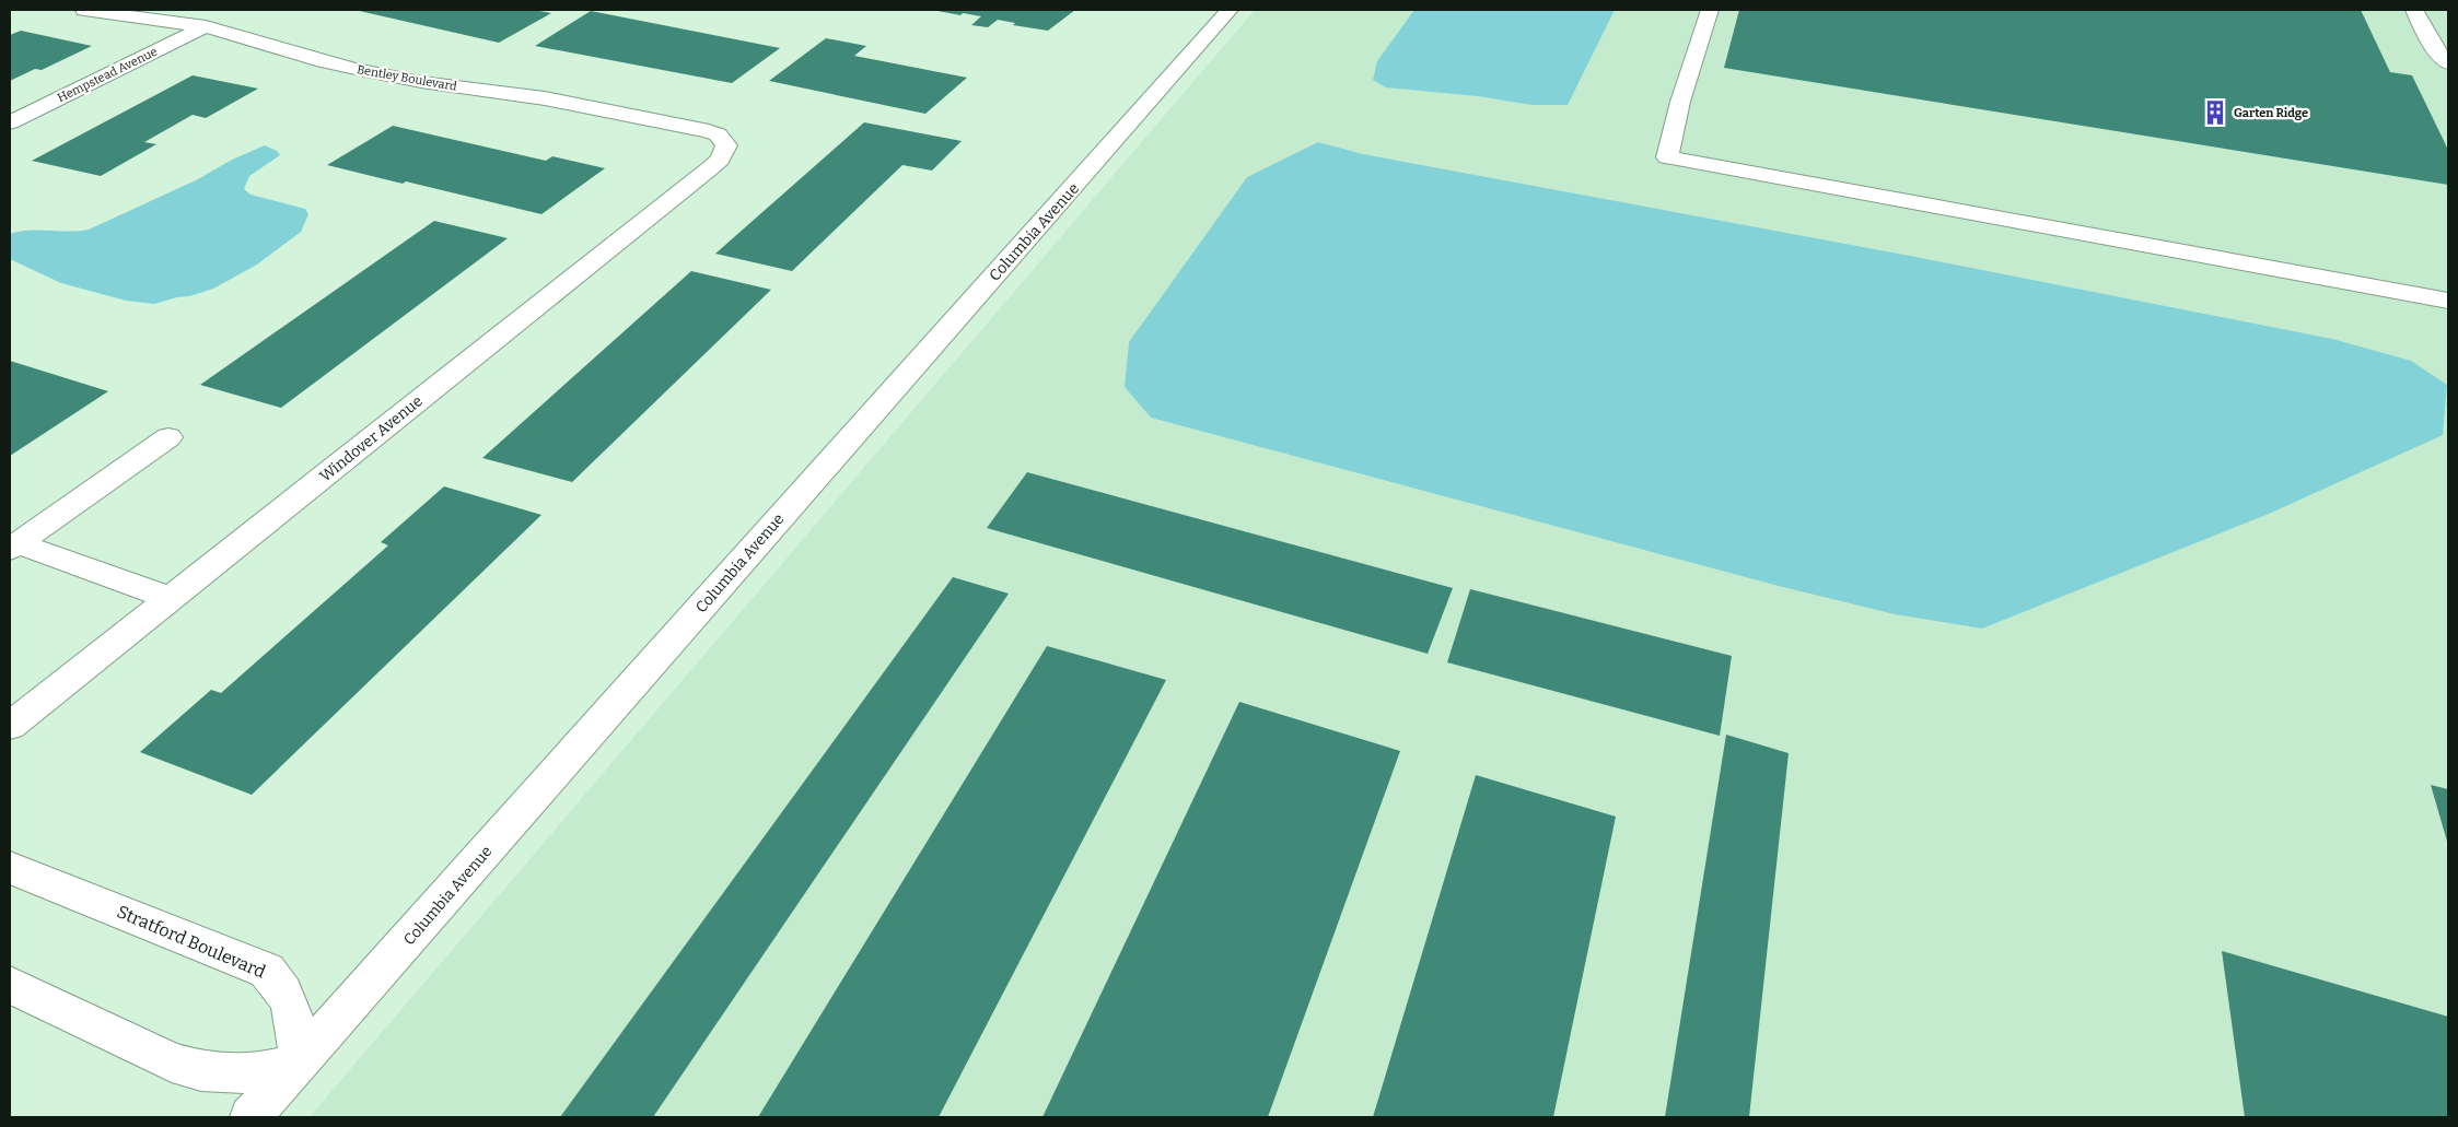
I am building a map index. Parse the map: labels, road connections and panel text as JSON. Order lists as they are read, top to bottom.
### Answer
{
  "streets": {
    "street": [
      "Hempstead Avenue",
      "Bentley Boulevard",
      "Columbia Avenue",
      "Windover Avenue",
      "Stratford Boulevard"
    ]
  },
  "crossings": [
    ["Hempstead Avenue", "Bentley Boulevard"],
    ["Bentley Boulevard", "Windover Avenue"],
    ["Columbia Avenue", "Stratford Boulevard"]
  ],
  "places": {
    "building": ["Garten Ridge"]
  }
}
